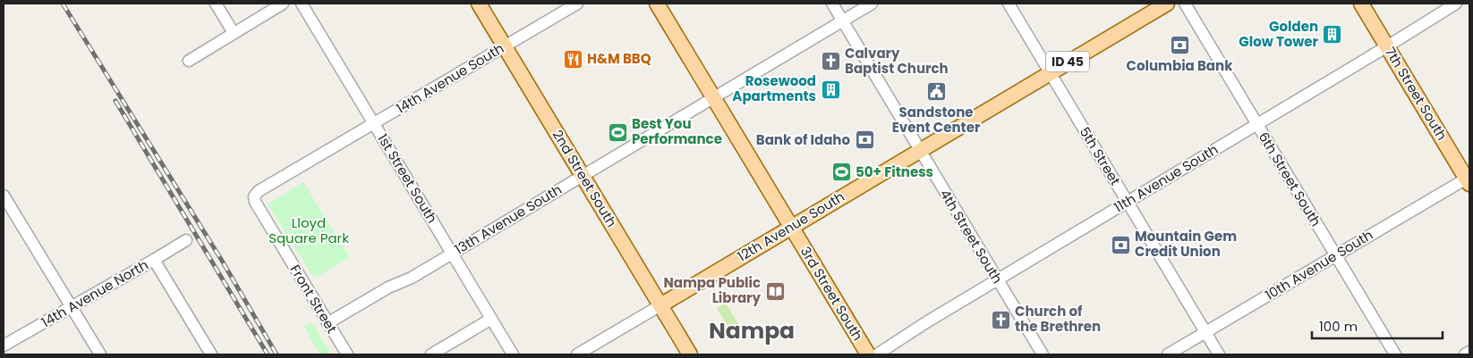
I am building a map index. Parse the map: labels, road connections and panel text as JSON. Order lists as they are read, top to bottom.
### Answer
{
  "streets": {
    "main road": [
      "ID 45",
      "7th Street South",
      "2nd Street South",
      "12th Avenue South",
      "3rd Street South"
    ],
    "street": [
      "14th Avenue South",
      "5th Street",
      "1st Street South",
      "11th Avenue South",
      "6th Street South",
      "13th Avenue South",
      "4th Street South",
      "10th Avenue South",
      "14th Avenue North",
      "Front Street"
    ]
  },
  "crossings": [
    ["14th Avenue South", "1st Street South"],
    ["14th Avenue South", "2nd Street South"],
    ["14th Avenue South", "Front Street"],
    ["7th Street South", "11th Avenue South"],
    ["7th Street South", "10th Avenue South"],
    ["5th Street", "11th Avenue South"],
    ["5th Street", "12th Avenue South"],
    ["5th Street", "10th Avenue South"],
    ["1st Street South", "13th Avenue South"],
    ["2nd Street South", "13th Avenue South"],
    ["2nd Street South", "12th Avenue South"],
    ["11th Avenue South", "6th Street South"],
    ["11th Avenue South", "4th Street South"],
    ["6th Street South", "10th Avenue South"],
    ["13th Avenue South", "4th Street South"],
    ["13th Avenue South", "3rd Street South"],
    ["13th Avenue South", "Front Street"],
    ["12th Avenue South", "4th Street South"],
    ["12th Avenue South", "3rd Street South"]
  ],
  "districts": ["Nampa"],
  "parks": ["Lloyd Square Park"],
  "places": {
    "building": ["Golden Glow Tower", "Rosewood Apartments"],
    "bank": ["Columbia Bank", "Bank of Idaho", "Mountain Gem Credit Union"],
    "restaurant": ["H&M BBQ"],
    "church": ["Calvary Baptist Church", "Church of the Brethren"],
    "public building": ["Sandstone Event Center"],
    "sports": ["Best You Performance", "50+ Fitness"],
    "library": ["Nampa Public Library"]
  },
  "scale_bar": "100 m"
}
